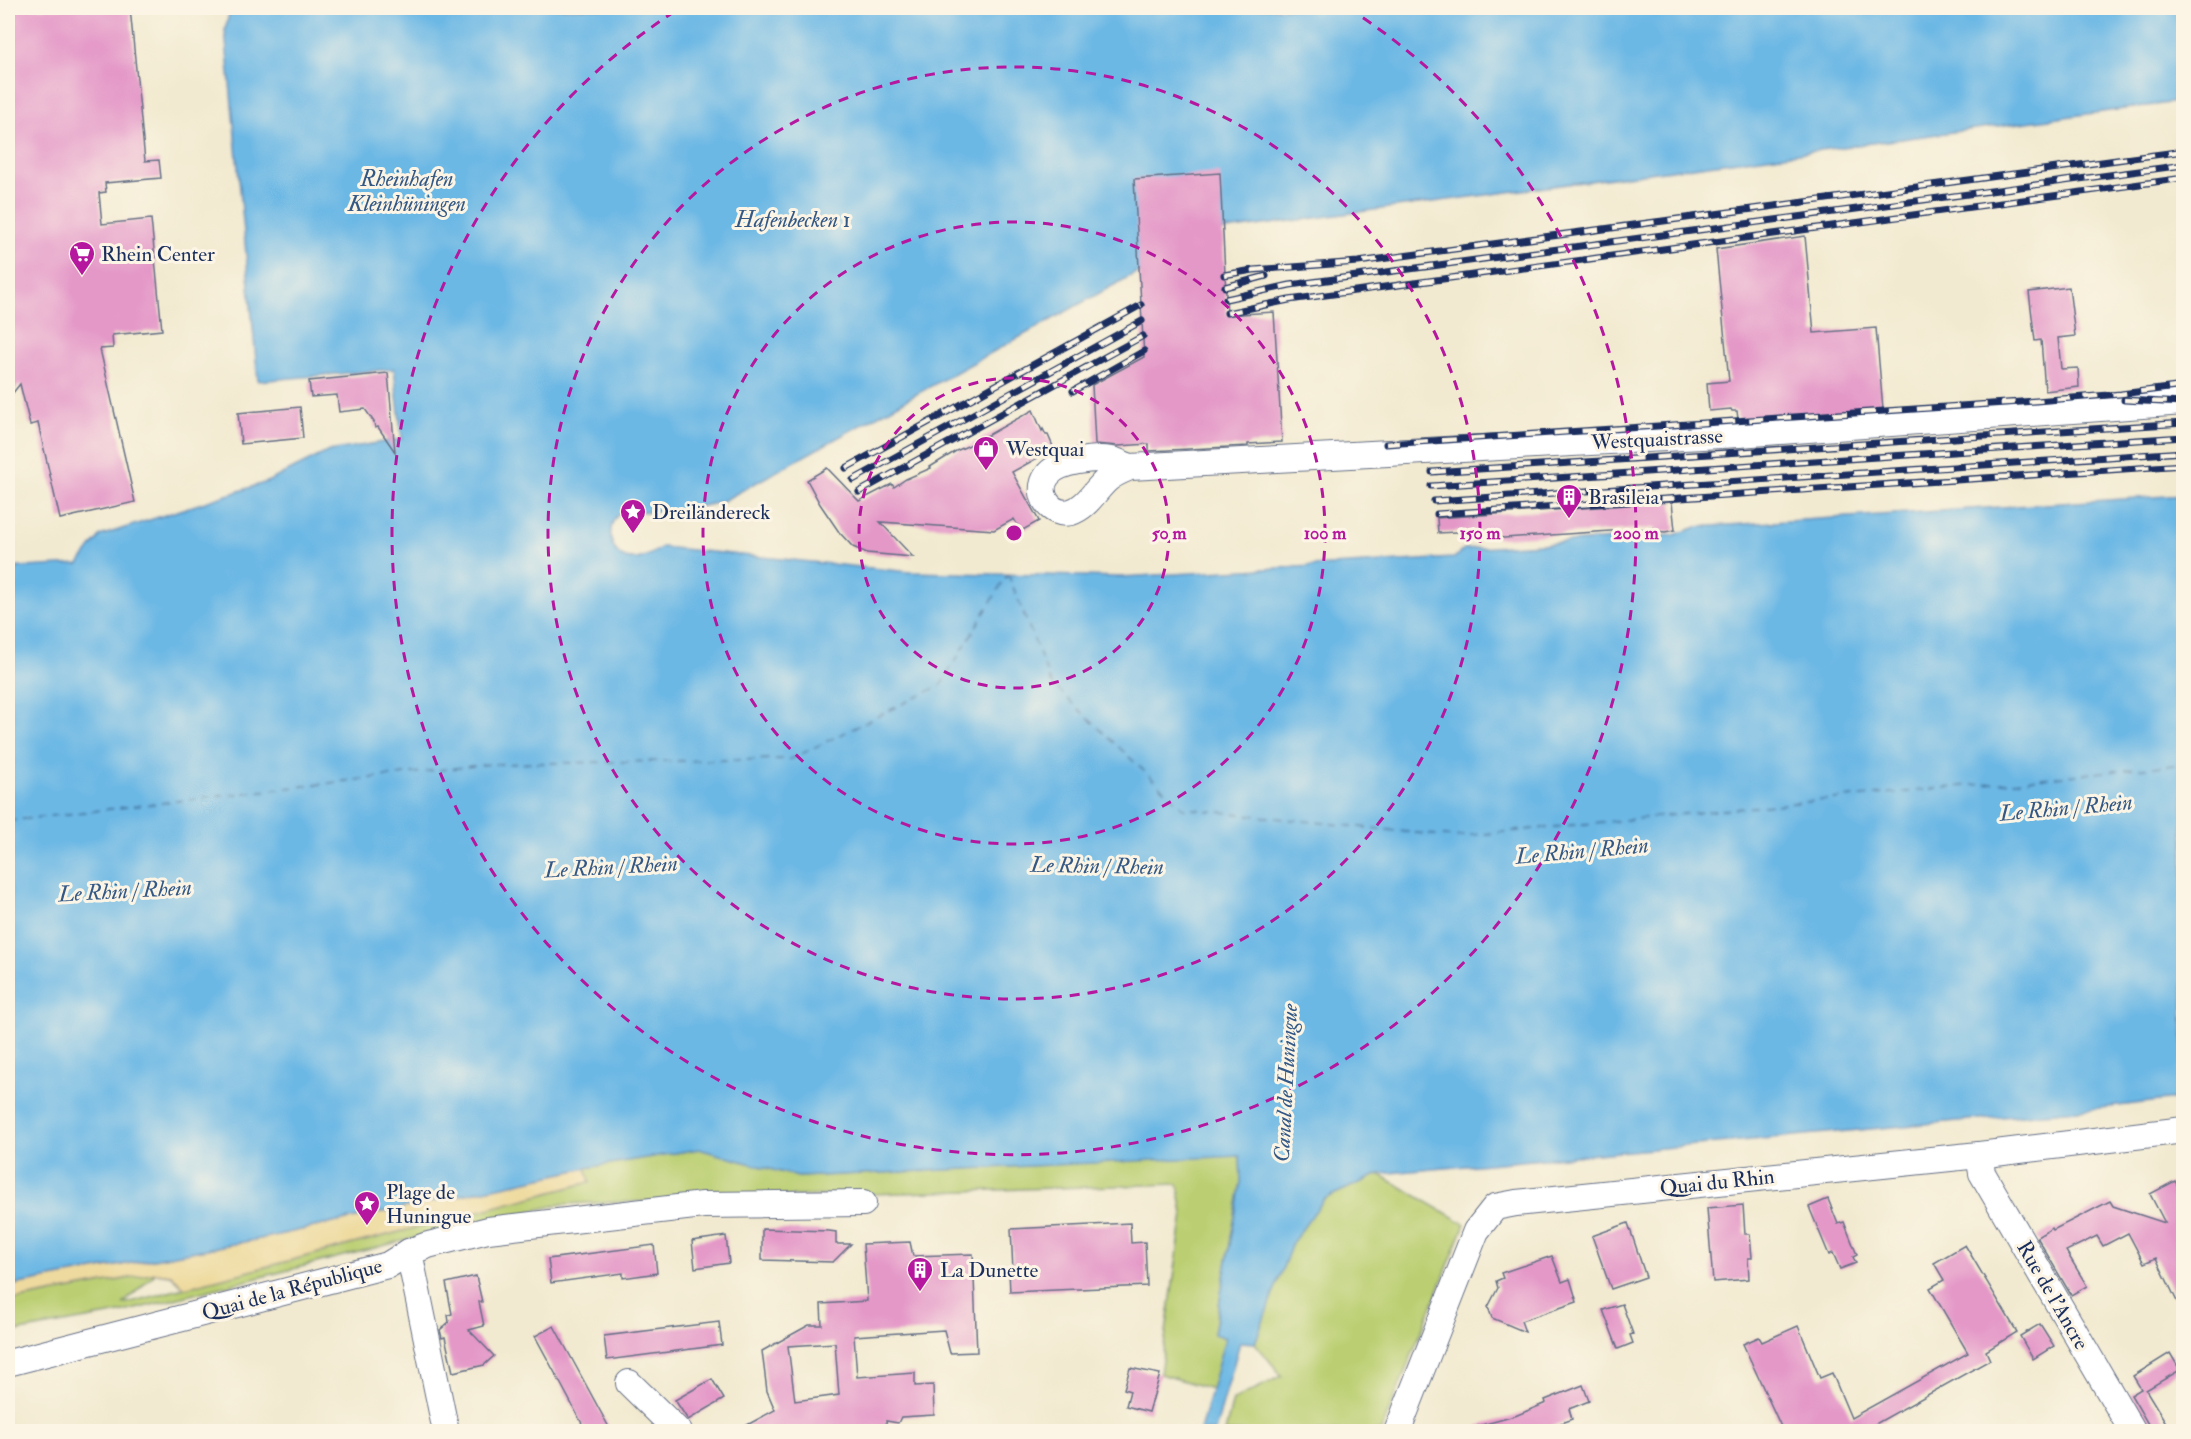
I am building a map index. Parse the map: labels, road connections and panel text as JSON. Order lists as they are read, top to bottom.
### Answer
{
  "streets": {
    "street": [
      "Westquaistrasse",
      "Quai du Rhin",
      "Quai de la République",
      "Rue de l'Ancre"
    ]
  },
  "crossings": [
    ["Quai du Rhin", "Rue de l'Ancre"]
  ],
  "water": [
    "Rheinhafen Kleinhüningen",
    "Hafenbecken 1",
    "Le Rhin / Rhein",
    "Canal de Huningue"
  ],
  "places": {
    "supermarket": ["Rhein Center"],
    "shop": ["Westquai"],
    "building": ["Brasileia", "La Dunette"],
    "place": ["Dreiländereck", "Plage de Huningue"]
  },
  "rings": [
    "50 m",
    "100 m",
    "150 m",
    "200 m"
  ]
}
